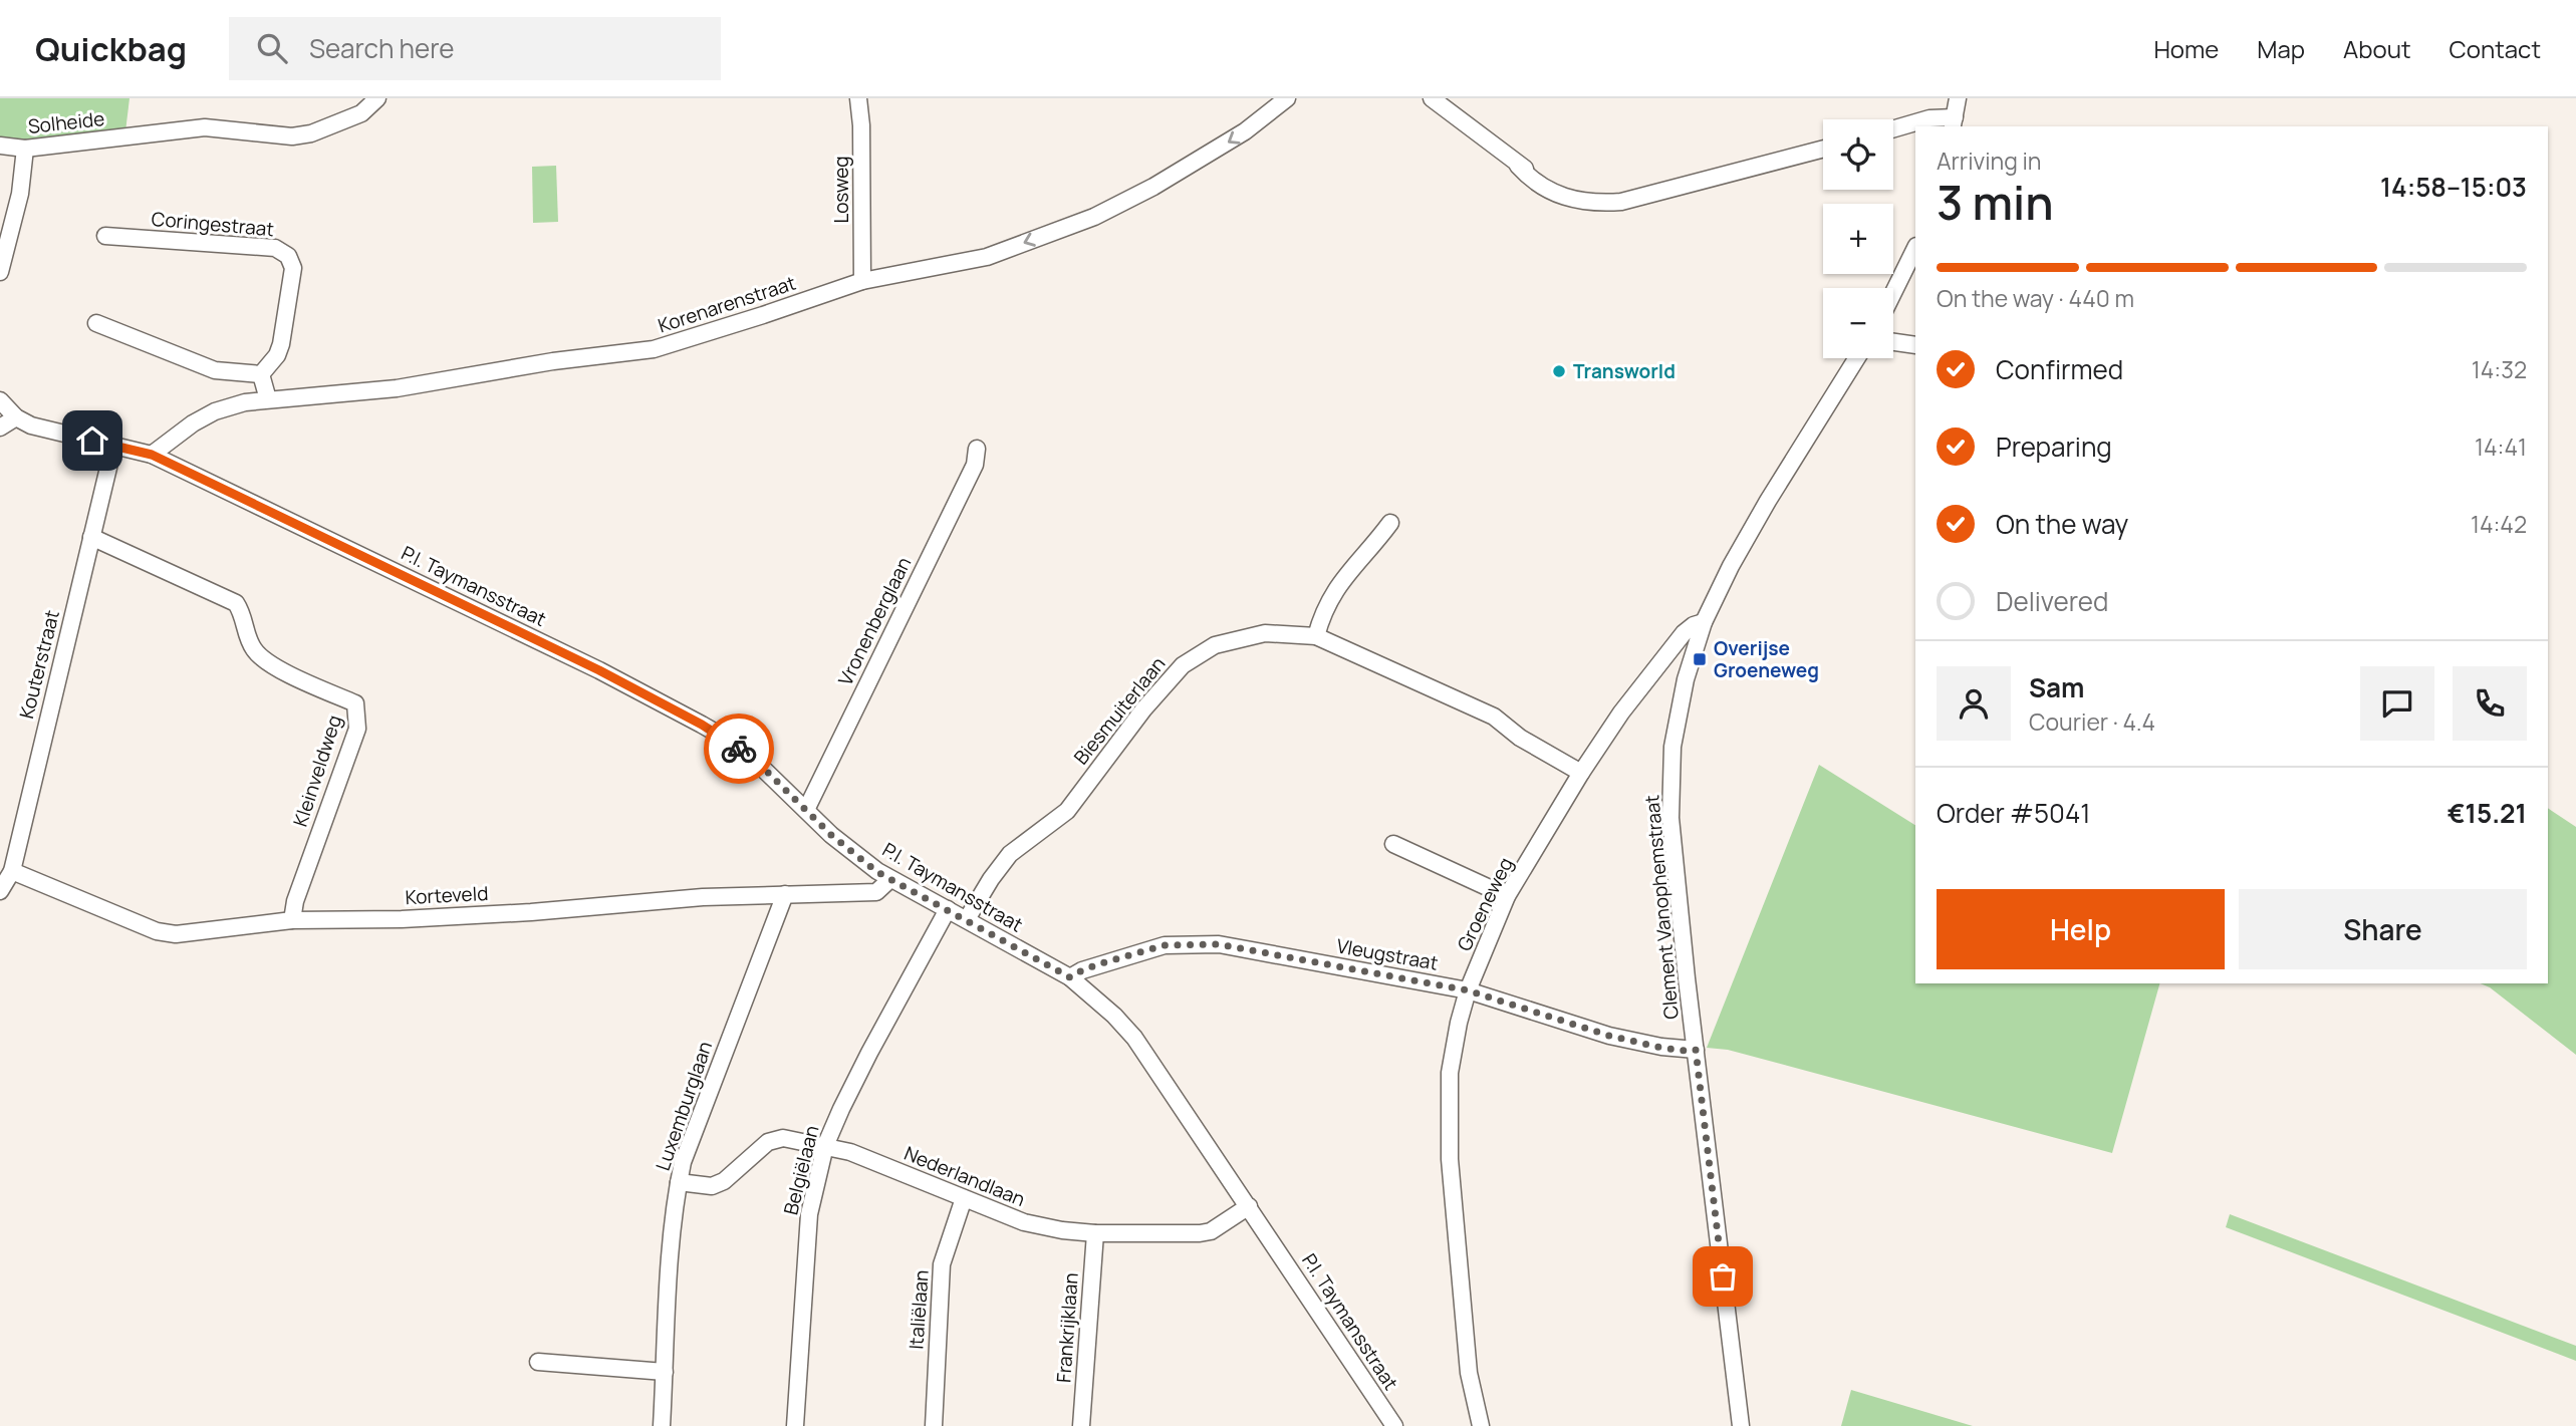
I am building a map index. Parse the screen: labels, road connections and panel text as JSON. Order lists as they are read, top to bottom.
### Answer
{
  "streets": {
    "street": [
      "Solheide",
      "Losweg",
      "Coringestraat",
      "Korenarenstraat",
      "P.I. Taymansstraat",
      "Vronenberglaan",
      "Kouterstraat",
      "Biesmuiterlaan",
      "Kleinveldweg",
      "Korteveld",
      "Groeneweg",
      "Clement Vanophemstraat",
      "Vleugstraat",
      "Luxemburglaan",
      "Belgiëlaan",
      "Nederlandlaan",
      "Italiëlaan",
      "Frankrijklaan"
    ]
  },
  "crossings": [
    ["Losweg", "Korenarenstraat"],
    ["Korenarenstraat", "P.I. Taymansstraat"],
    ["P.I. Taymansstraat", "Vronenberglaan"],
    ["P.I. Taymansstraat", "Kouterstraat"],
    ["P.I. Taymansstraat", "Biesmuiterlaan"],
    ["P.I. Taymansstraat", "Korteveld"],
    ["P.I. Taymansstraat", "Vleugstraat"],
    ["P.I. Taymansstraat", "Belgiëlaan"],
    ["P.I. Taymansstraat", "Nederlandlaan"],
    ["Kouterstraat", "Kleinveldweg"],
    ["Kouterstraat", "Korteveld"],
    ["Biesmuiterlaan", "Groeneweg"],
    ["Kleinveldweg", "Korteveld"],
    ["Korteveld", "Luxemburglaan"],
    ["Groeneweg", "Clement Vanophemstraat"],
    ["Groeneweg", "Vleugstraat"],
    ["Clement Vanophemstraat", "Vleugstraat"],
    ["Luxemburglaan", "Nederlandlaan"],
    ["Belgiëlaan", "Nederlandlaan"],
    ["Nederlandlaan", "Italiëlaan"],
    ["Nederlandlaan", "Frankrijklaan"]
  ],
  "one_way": ["Korenarenstraat"],
  "places": {
    "other": ["Transworld"],
    "transit": ["Overijse Groeneweg"]
  },
  "page": {
    "header": "Quickbag",
    "search": "Search here",
    "nav": [
      "Home",
      "Map",
      "About",
      "Contact"
    ],
    "map_buttons": ["+", "−"],
    "heading": ["3 min", "Arriving in", "14:58–15:03"],
    "panel": [
      "Sam",
      "Courier · 4.4",
      "Order #5041",
      "€15.21"
    ],
    "bar": "On the way · 440 m",
    "list": [
      ["Confirmed", "14:32"],
      ["Preparing", "14:41"],
      ["On the way", "14:42"],
      "Delivered"
    ],
    "buttons": ["Help", "Share"]
  }
}
